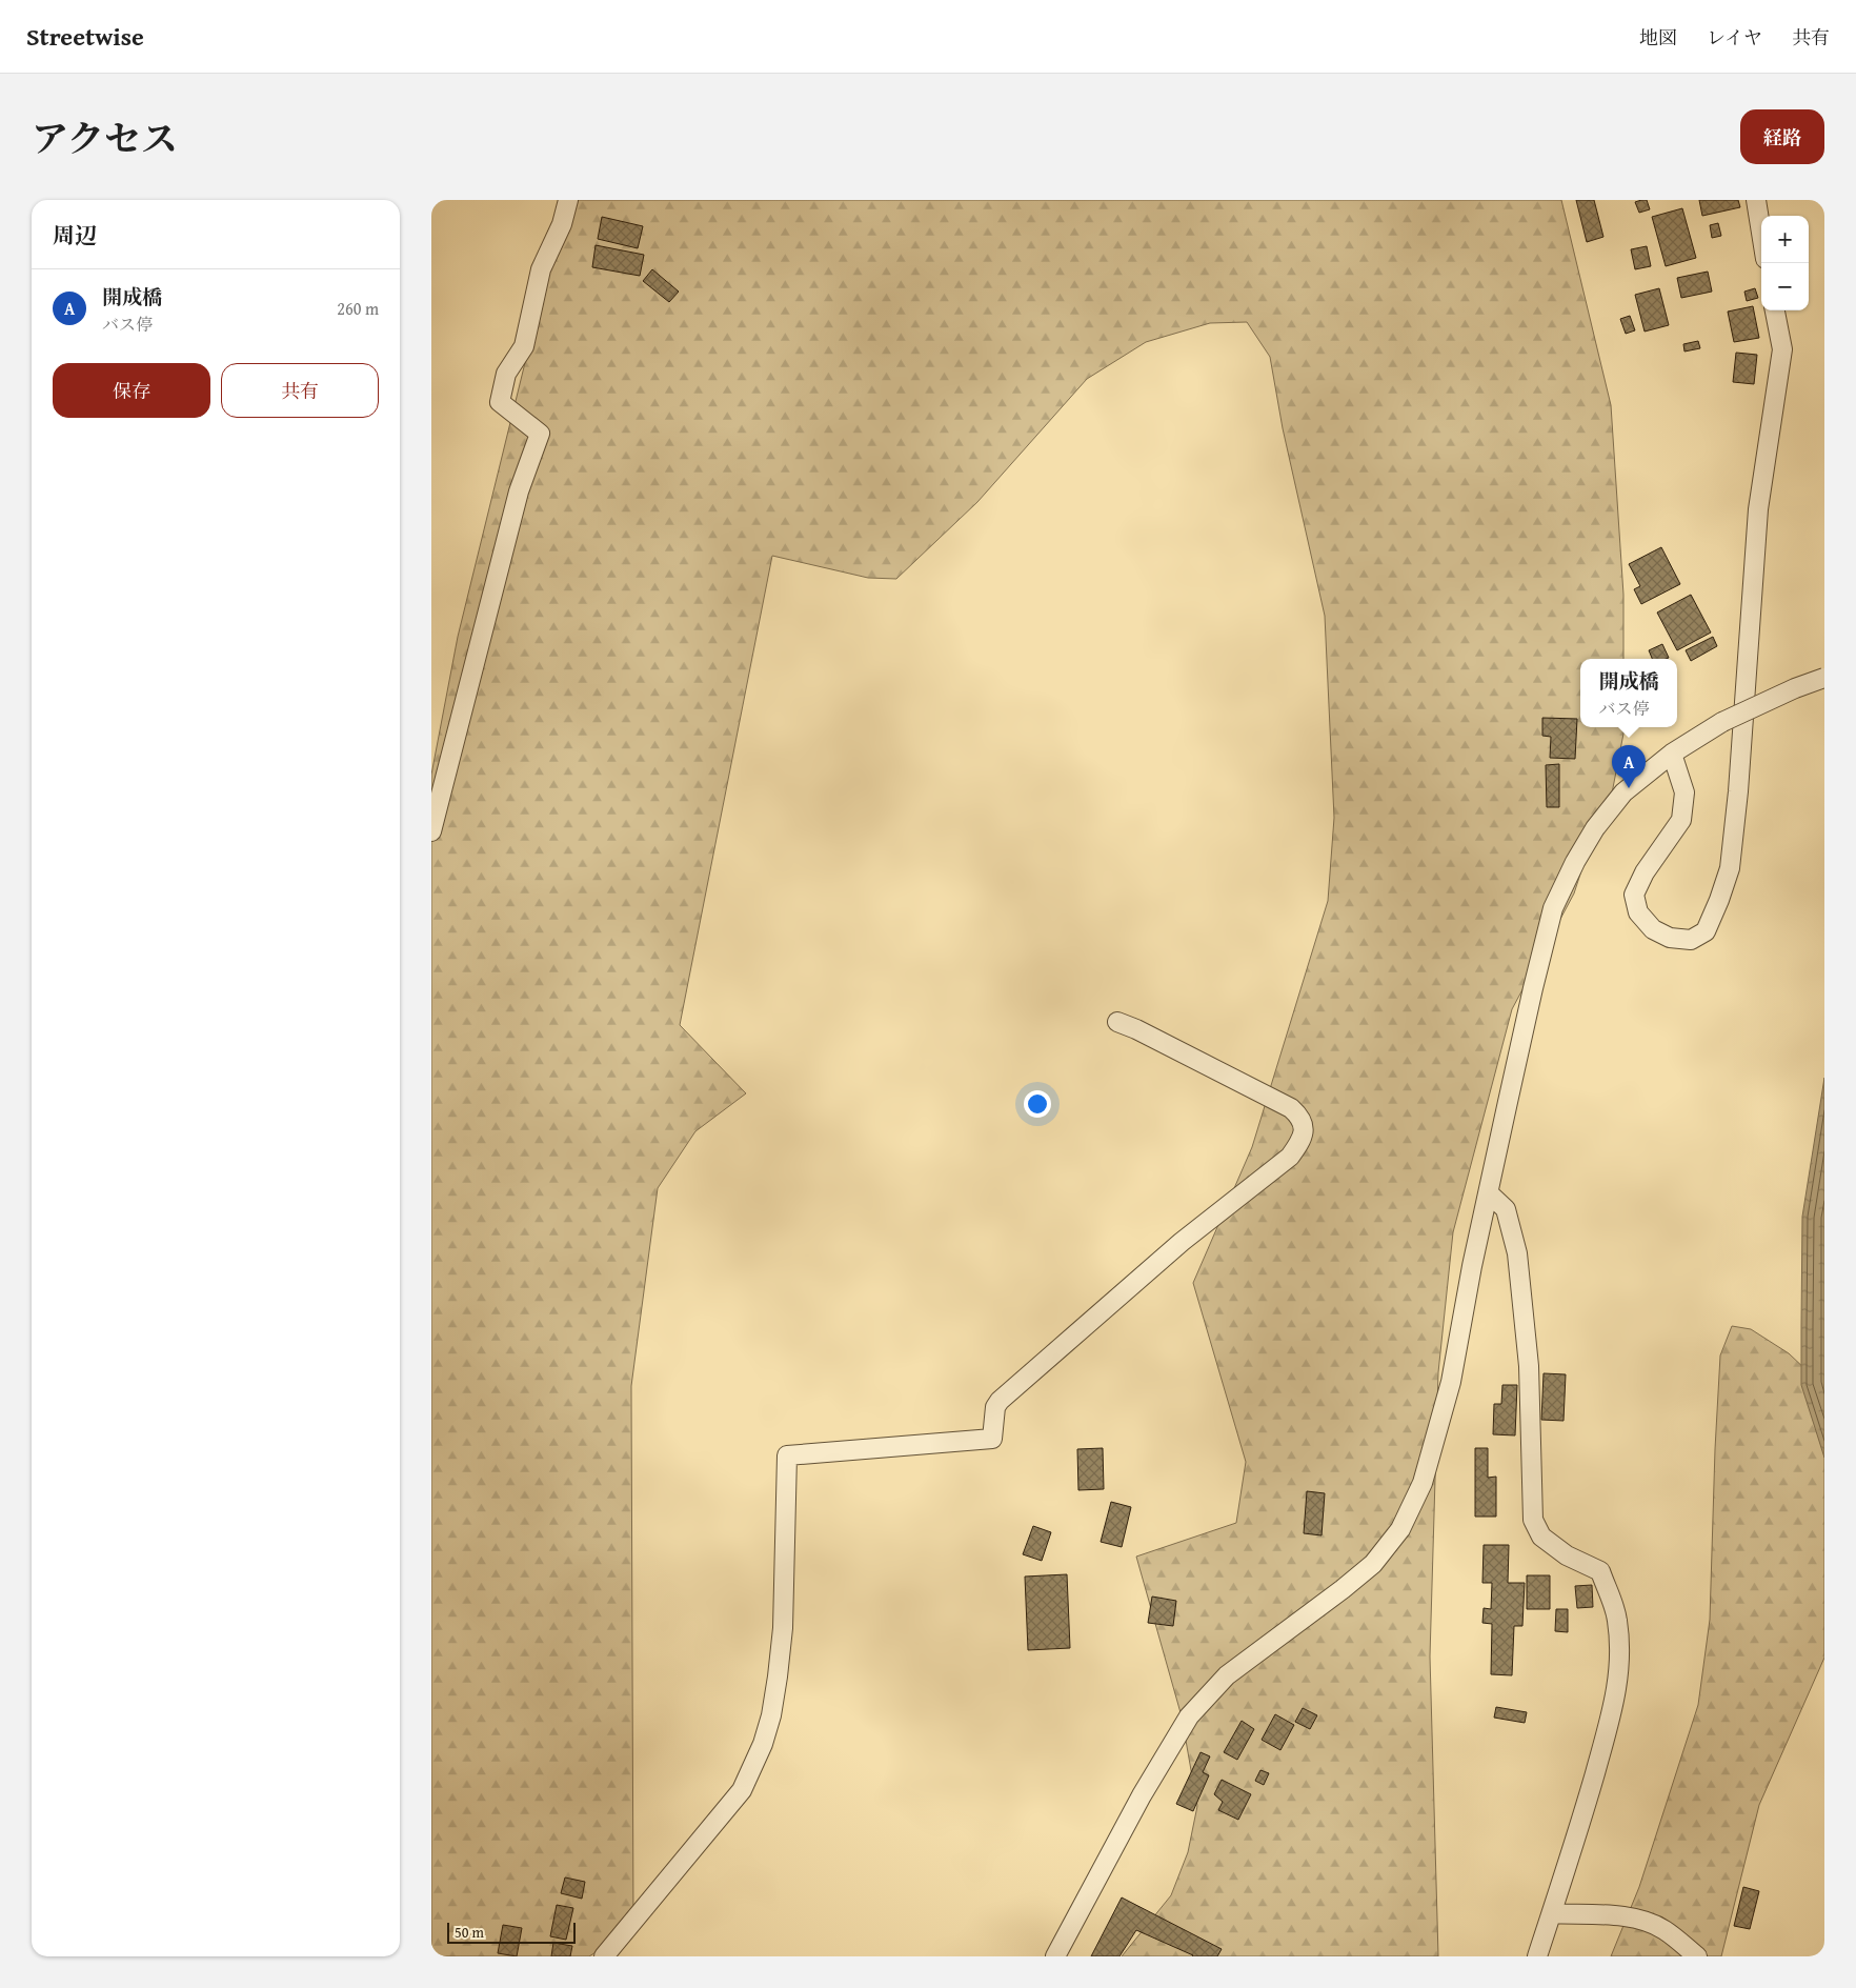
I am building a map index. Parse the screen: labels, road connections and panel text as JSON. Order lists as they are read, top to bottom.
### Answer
{
  "scale_bar": "50 m",
  "page": {
    "header": "Streetwise",
    "nav": ["地図", "レイヤ", "共有"],
    "title": "アクセス",
    "buttons": [
      "経路",
      ["保存", "共有"]
    ],
    "heading": "周辺",
    "map_buttons": ["+", "−"],
    "list": [
      {
        "mark": "A",
        "name": "開成橋",
        "note": "バス停",
        "value": "260 m"
      }
    ],
    "popup": ["開成橋", "バス停"],
    "pins": "A",
    "scale": "50 m"
  }
}
